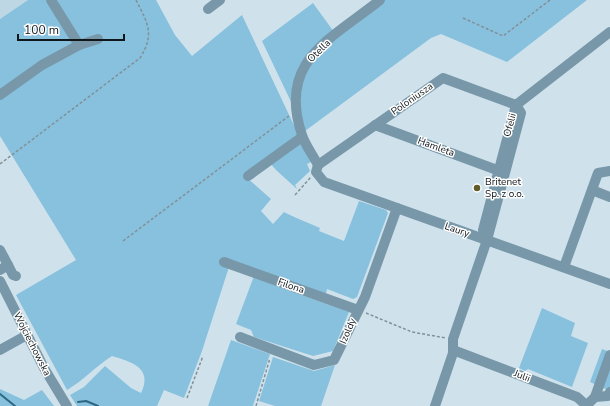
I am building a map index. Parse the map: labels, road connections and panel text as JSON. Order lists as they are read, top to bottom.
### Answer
{
  "streets": {
    "street": [
      "Otella",
      "Poloniusza",
      "Ofelii",
      "Hamleta",
      "Laury",
      "Filona",
      "Izoldy",
      "Wojciechowska",
      "Julii"
    ]
  },
  "crossings": [
    ["Otella", "Poloniusza"],
    ["Otella", "Laury"],
    ["Poloniusza", "Ofelii"],
    ["Poloniusza", "Hamleta"],
    ["Poloniusza", "Laury"],
    ["Ofelii", "Hamleta"],
    ["Ofelii", "Laury"],
    ["Laury", "Izoldy"],
    ["Filona", "Izoldy"]
  ],
  "places": ["Britenet Sp. z o.o."],
  "scale_bar": "100 m"
}
